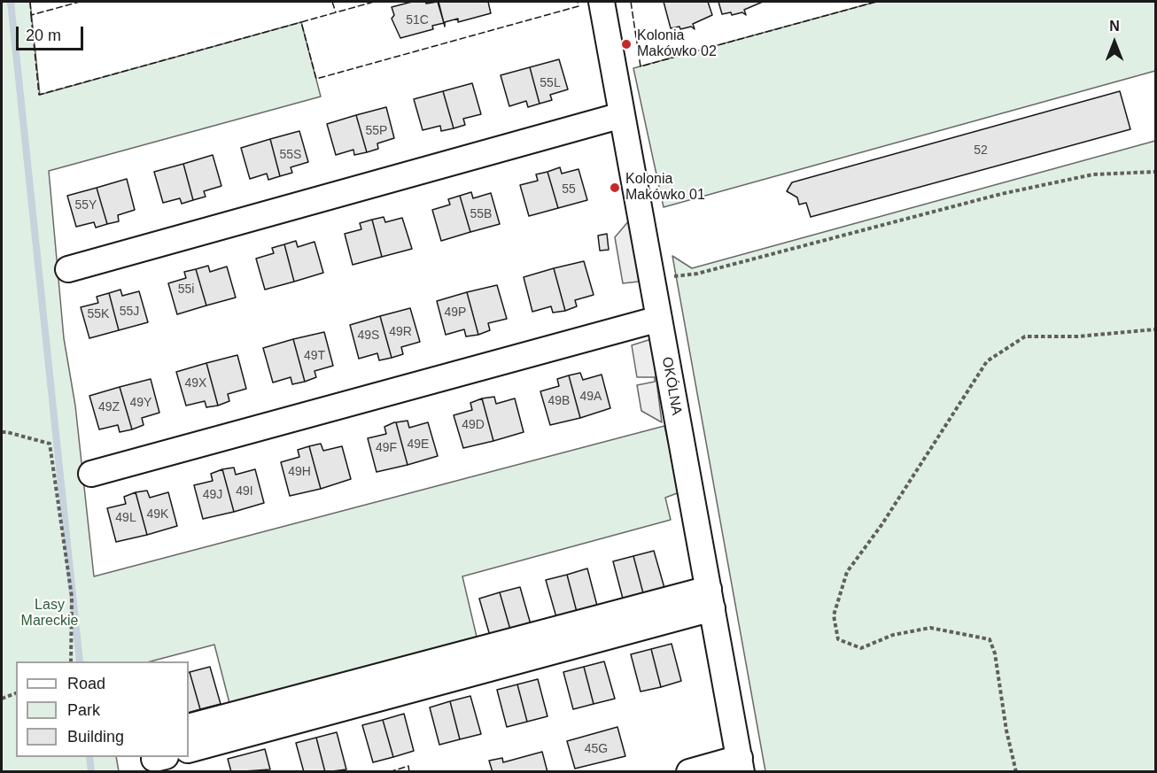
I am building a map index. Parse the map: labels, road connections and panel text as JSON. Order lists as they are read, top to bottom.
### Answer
{
  "streets": {
    "street": ["OKÓLNA"]
  },
  "parks": ["Lasy Mareckie"],
  "places": ["Kolonia Makówko 02", "Kolonia Makówko 01"],
  "house_numbers": [
    "51C",
    "55L",
    "55P",
    "52",
    "55S",
    "55",
    "55Y",
    "55B",
    "55i",
    "55J",
    "49P",
    "55K",
    "49R",
    "49S",
    "49T",
    "49X",
    "49A",
    "49B",
    "49Y",
    "49Z",
    "49D",
    "49E",
    "49F",
    "49H",
    "49I",
    "49J",
    "49K",
    "49L",
    "45G"
  ],
  "legend": ["Road", "Park", "Building"],
  "scale_bar": "20 m",
  "north": "top"
}
